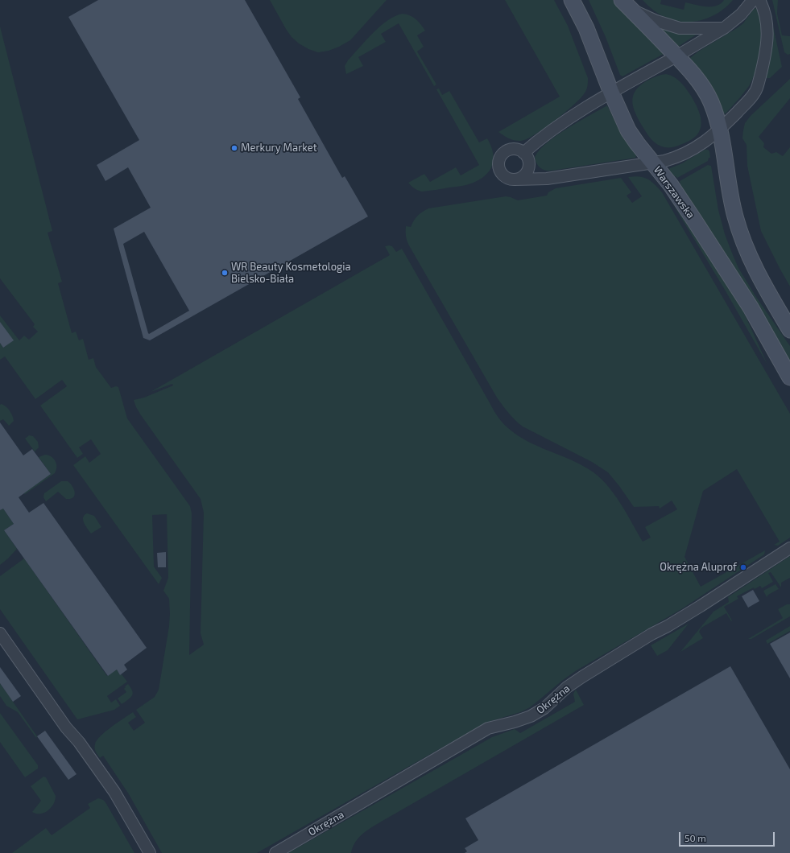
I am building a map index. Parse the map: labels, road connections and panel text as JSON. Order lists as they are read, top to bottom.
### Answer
{
  "streets": {
    "main road": ["Warszawska"],
    "street": ["Okrężna"]
  },
  "places": ["Merkury Market", "WR Beauty Kosmetologia Bielsko-Biała", "Okrężna Aluprof"],
  "scale_bar": "50 m"
}
